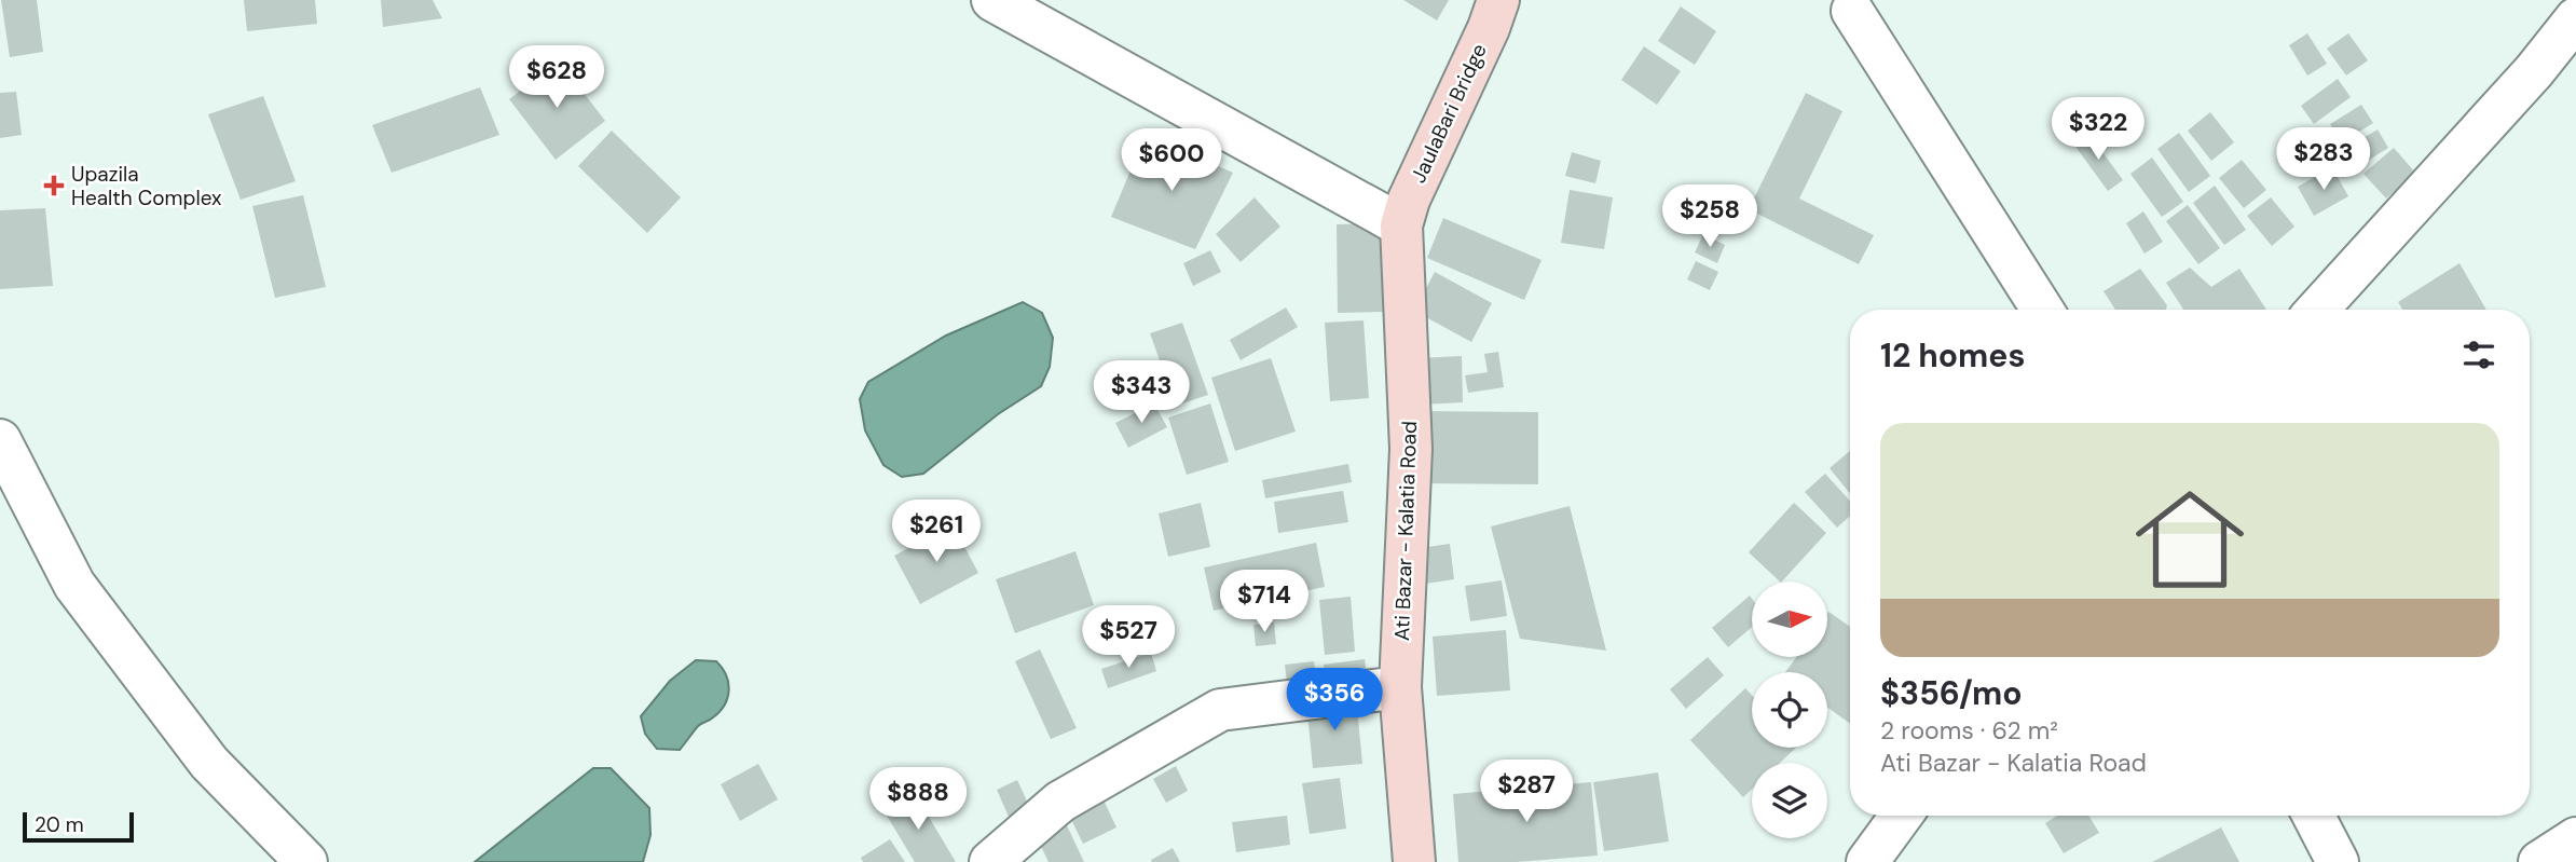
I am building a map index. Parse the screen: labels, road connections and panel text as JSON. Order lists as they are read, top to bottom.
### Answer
{
  "streets": {
    "main road": ["JaulaBari Bridge", "Ati Bazar - Kalatia Road"]
  },
  "crossings": [
    ["JaulaBari Bridge", "Ati Bazar - Kalatia Road"]
  ],
  "places": {
    "health": ["Upazila Health Complex"]
  },
  "scale_bar": "20 m",
  "north": "right",
  "page": {
    "price": [
      "$628",
      "$322",
      "$283",
      "$600",
      "$258",
      "$343",
      "$261",
      "$714",
      "$527",
      "$356",
      "$287",
      "$888"
    ],
    "heading": "12 homes",
    "list": [
      {
        "name": "$356/mo",
        "note": "2 rooms · 62 m² · Ati Bazar - Kalatia Road"
      }
    ],
    "scale": "20 m"
  }
}
